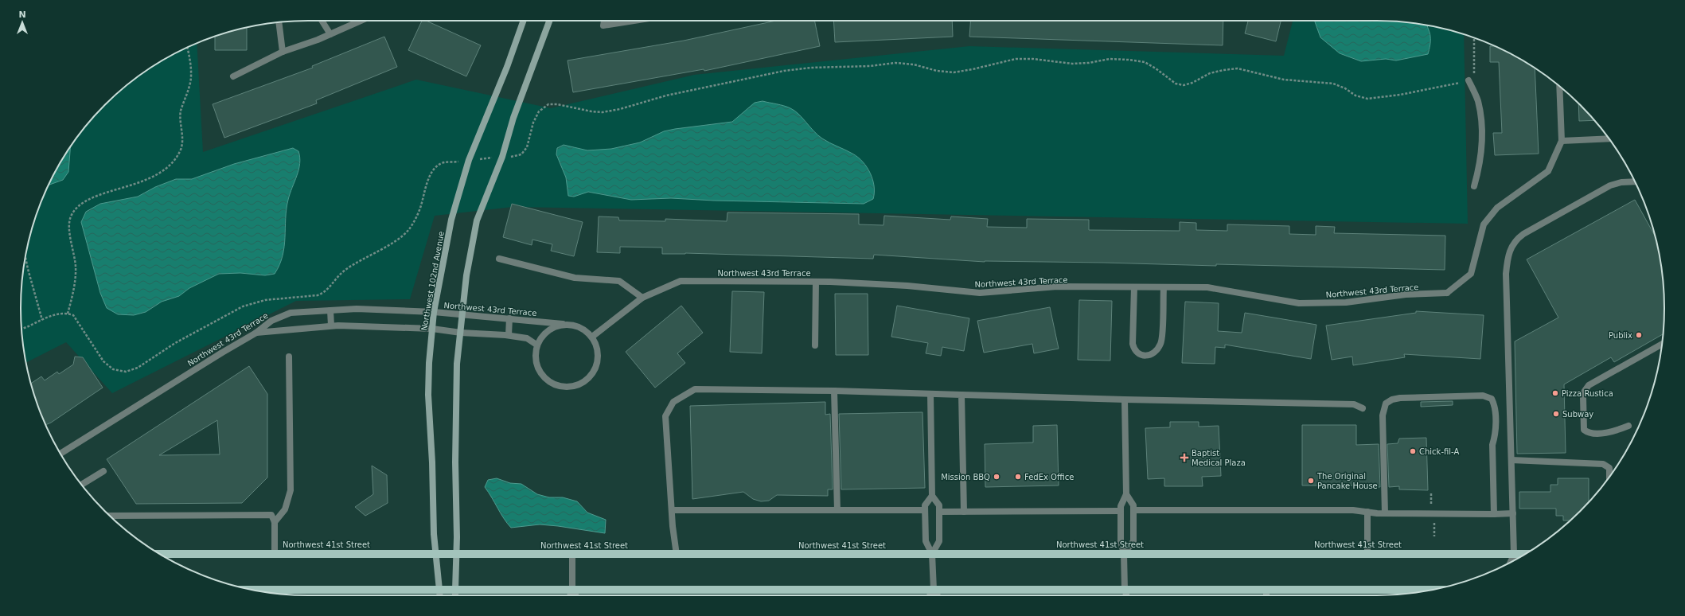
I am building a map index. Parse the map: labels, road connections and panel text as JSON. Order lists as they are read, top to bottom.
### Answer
{
  "streets": {
    "main road": ["Northwest 41st Street"],
    "street": ["Northwest 43rd Terrace", "Northwest 102nd Avenue"]
  },
  "crossings": [
    ["Northwest 43rd Terrace", "Northwest 102nd Avenue"],
    ["Northwest 102nd Avenue", "Northwest 41st Street"]
  ],
  "places": {
    "other": [
      "Publix",
      "Pizza Rustica",
      "Subway",
      "Chick-fil-A",
      "Mission BBQ",
      "FedEx Office",
      "The Original Pancake House"
    ],
    "health": ["Baptist Medical Plaza"]
  },
  "north": "top"
}
